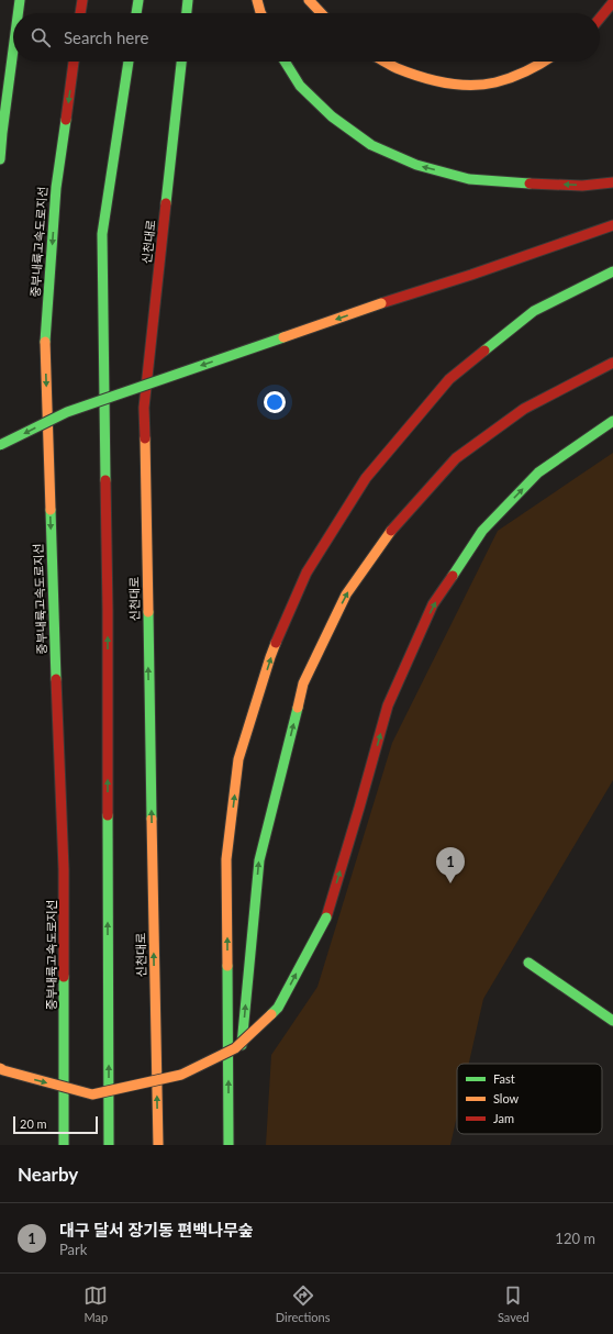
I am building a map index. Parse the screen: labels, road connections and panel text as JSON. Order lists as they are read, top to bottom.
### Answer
{
  "streets": {
    "main road": ["중부내륙고속도로지선", "신천대로"]
  },
  "legend": ["Fast", "Slow", "Jam"],
  "scale_bar": "20 m",
  "page": {
    "search": "Search here",
    "pins": "1",
    "scale": "20 m",
    "heading": "Nearby",
    "list": [
      {
        "mark": "1",
        "name": "대구 달서 장기동 편백나무숲",
        "note": "Park",
        "value": "120 m"
      }
    ],
    "nav": ["Map", "Directions", "Saved"]
  }
}
